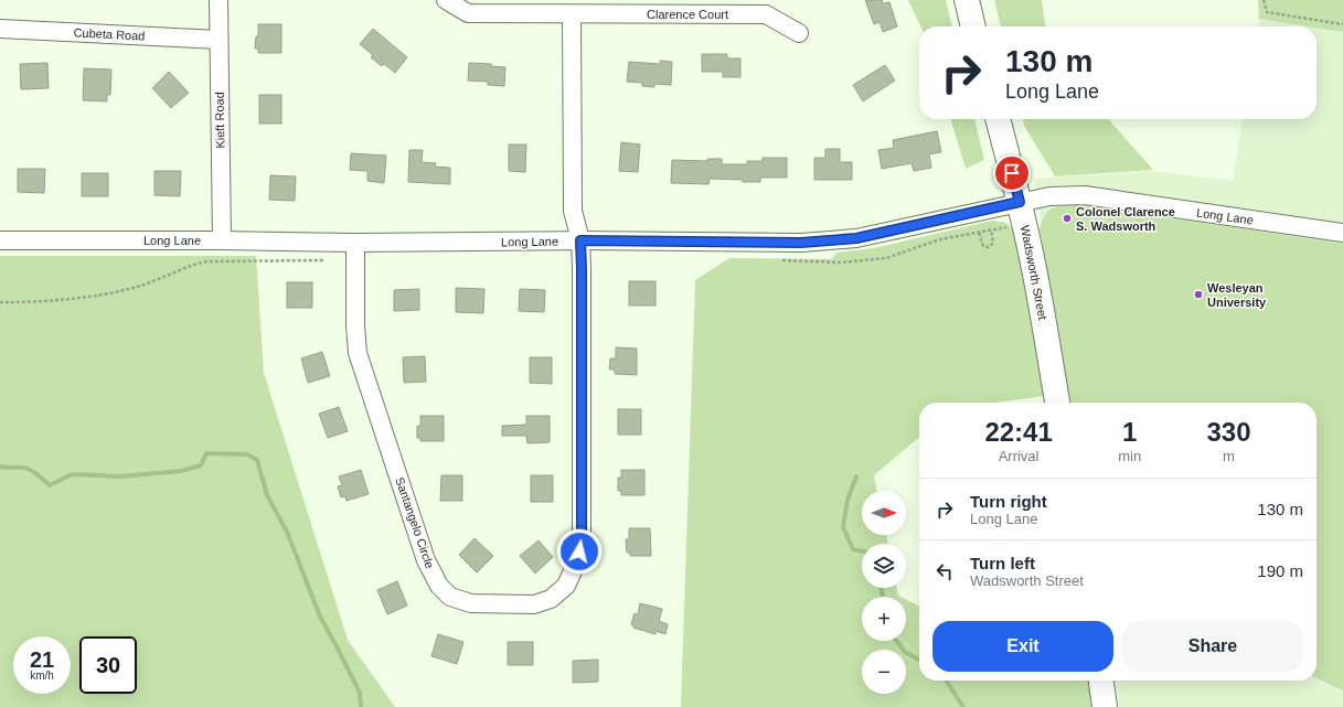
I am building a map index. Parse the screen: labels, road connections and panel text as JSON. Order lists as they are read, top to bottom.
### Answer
{
  "streets": {
    "street": [
      "Clarence Court",
      "Cubeta Road",
      "Kieft Road",
      "Long Lane",
      "Wadsworth Street",
      "Santangelo Circle"
    ]
  },
  "crossings": [
    ["Cubeta Road", "Kieft Road"],
    ["Kieft Road", "Long Lane"],
    ["Long Lane", "Wadsworth Street"],
    ["Long Lane", "Santangelo Circle"]
  ],
  "places": ["Colonel Clarence S. Wadsworth", "Wesleyan University"],
  "north": "right",
  "page": {
    "turn": ["130 m", "Long Lane"],
    "eta": [
      "22:41",
      "Arrival",
      "1",
      "min",
      "330",
      "m"
    ],
    "list": [
      {
        "name": "Turn right",
        "note": "Long Lane",
        "value": "130 m"
      },
      {
        "name": "Turn left",
        "note": "Wadsworth Street",
        "value": "190 m"
      }
    ],
    "map_buttons": ["+", "−"],
    "buttons": ["Exit", "Share"],
    "speed": "21 km/h",
    "limit": "30"
  }
}
